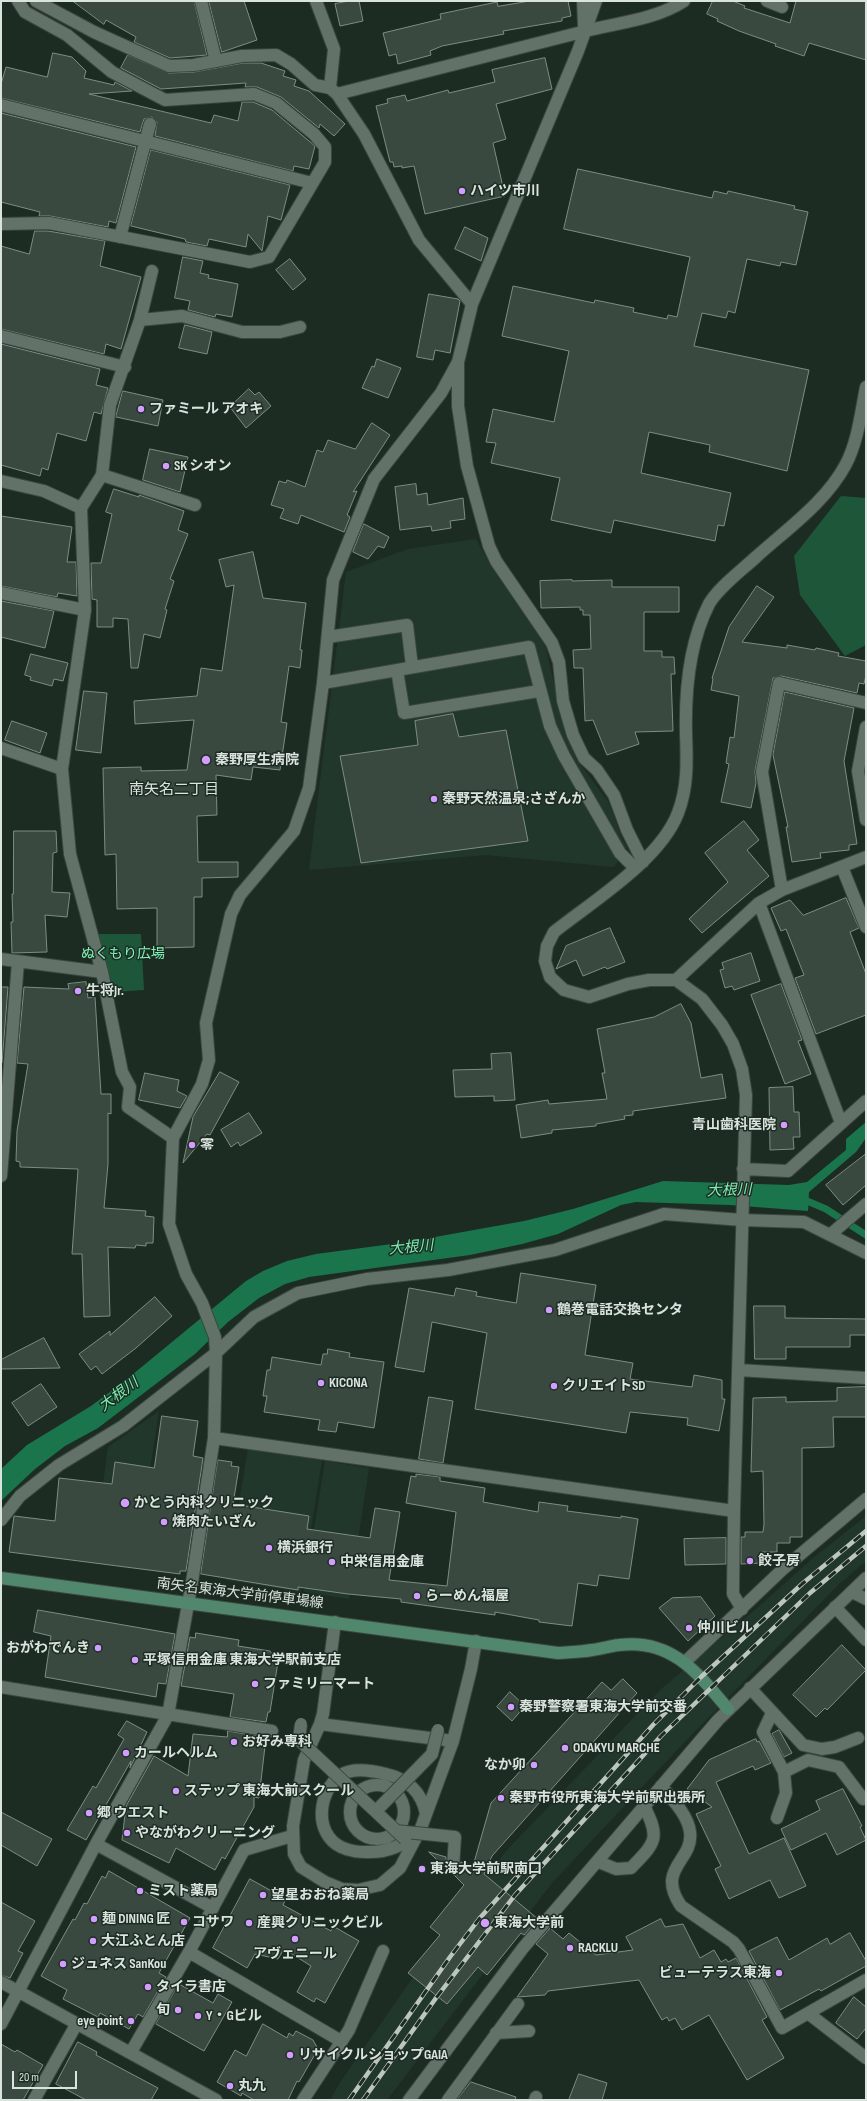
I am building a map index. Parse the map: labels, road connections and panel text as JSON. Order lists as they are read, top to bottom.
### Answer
{
  "streets": {
    "main road": ["南矢名東海大学前停車場線"]
  },
  "districts": ["南矢名二丁目"],
  "water": ["大根川"],
  "parks": ["ぬくもり広場"],
  "places": [
    "ハイツ市川",
    "ファミール アオキ",
    "SK シオン",
    "秦野厚生病院",
    "秦野天然温泉;さざんか",
    "牛将Jr.",
    "青山歯科医院",
    "零",
    "鶴巻電話交換センタ",
    "KICONA",
    "クリエイトSD",
    "かとう内科クリニック",
    "焼肉たいざん",
    "横浜銀行",
    "餃子房",
    "中栄信用金庫",
    "らーめん福屋",
    "仲川ビル",
    "おがわでんき",
    "平塚信用金庫 東海大学駅前支店",
    "ファミリーマート",
    "秦野警察署東海大学前交番",
    "お好み専科",
    "ODAKYU MARCHE",
    "カールヘルム",
    "なか卯",
    "ステップ 東海大前スクール",
    "秦野市役所東海大学前駅出張所",
    "郷 ウエスト",
    "やながわクリーニング",
    "東海大学前駅南口",
    "ミスト薬局",
    "望星おおね薬局",
    "麺 DINING 匠",
    "コサワ",
    "産興クリニックビル",
    "東海大学前",
    "アヴェニール",
    "大江ふとん店",
    "RACKLU",
    "ジュネス SanKou",
    "ビューテラス東海",
    "タイラ書店",
    "旬",
    "Y・Gビル",
    "eye point",
    "リサイクルショップGAIA",
    "丸九"
  ],
  "scale_bar": "20 m"
}
